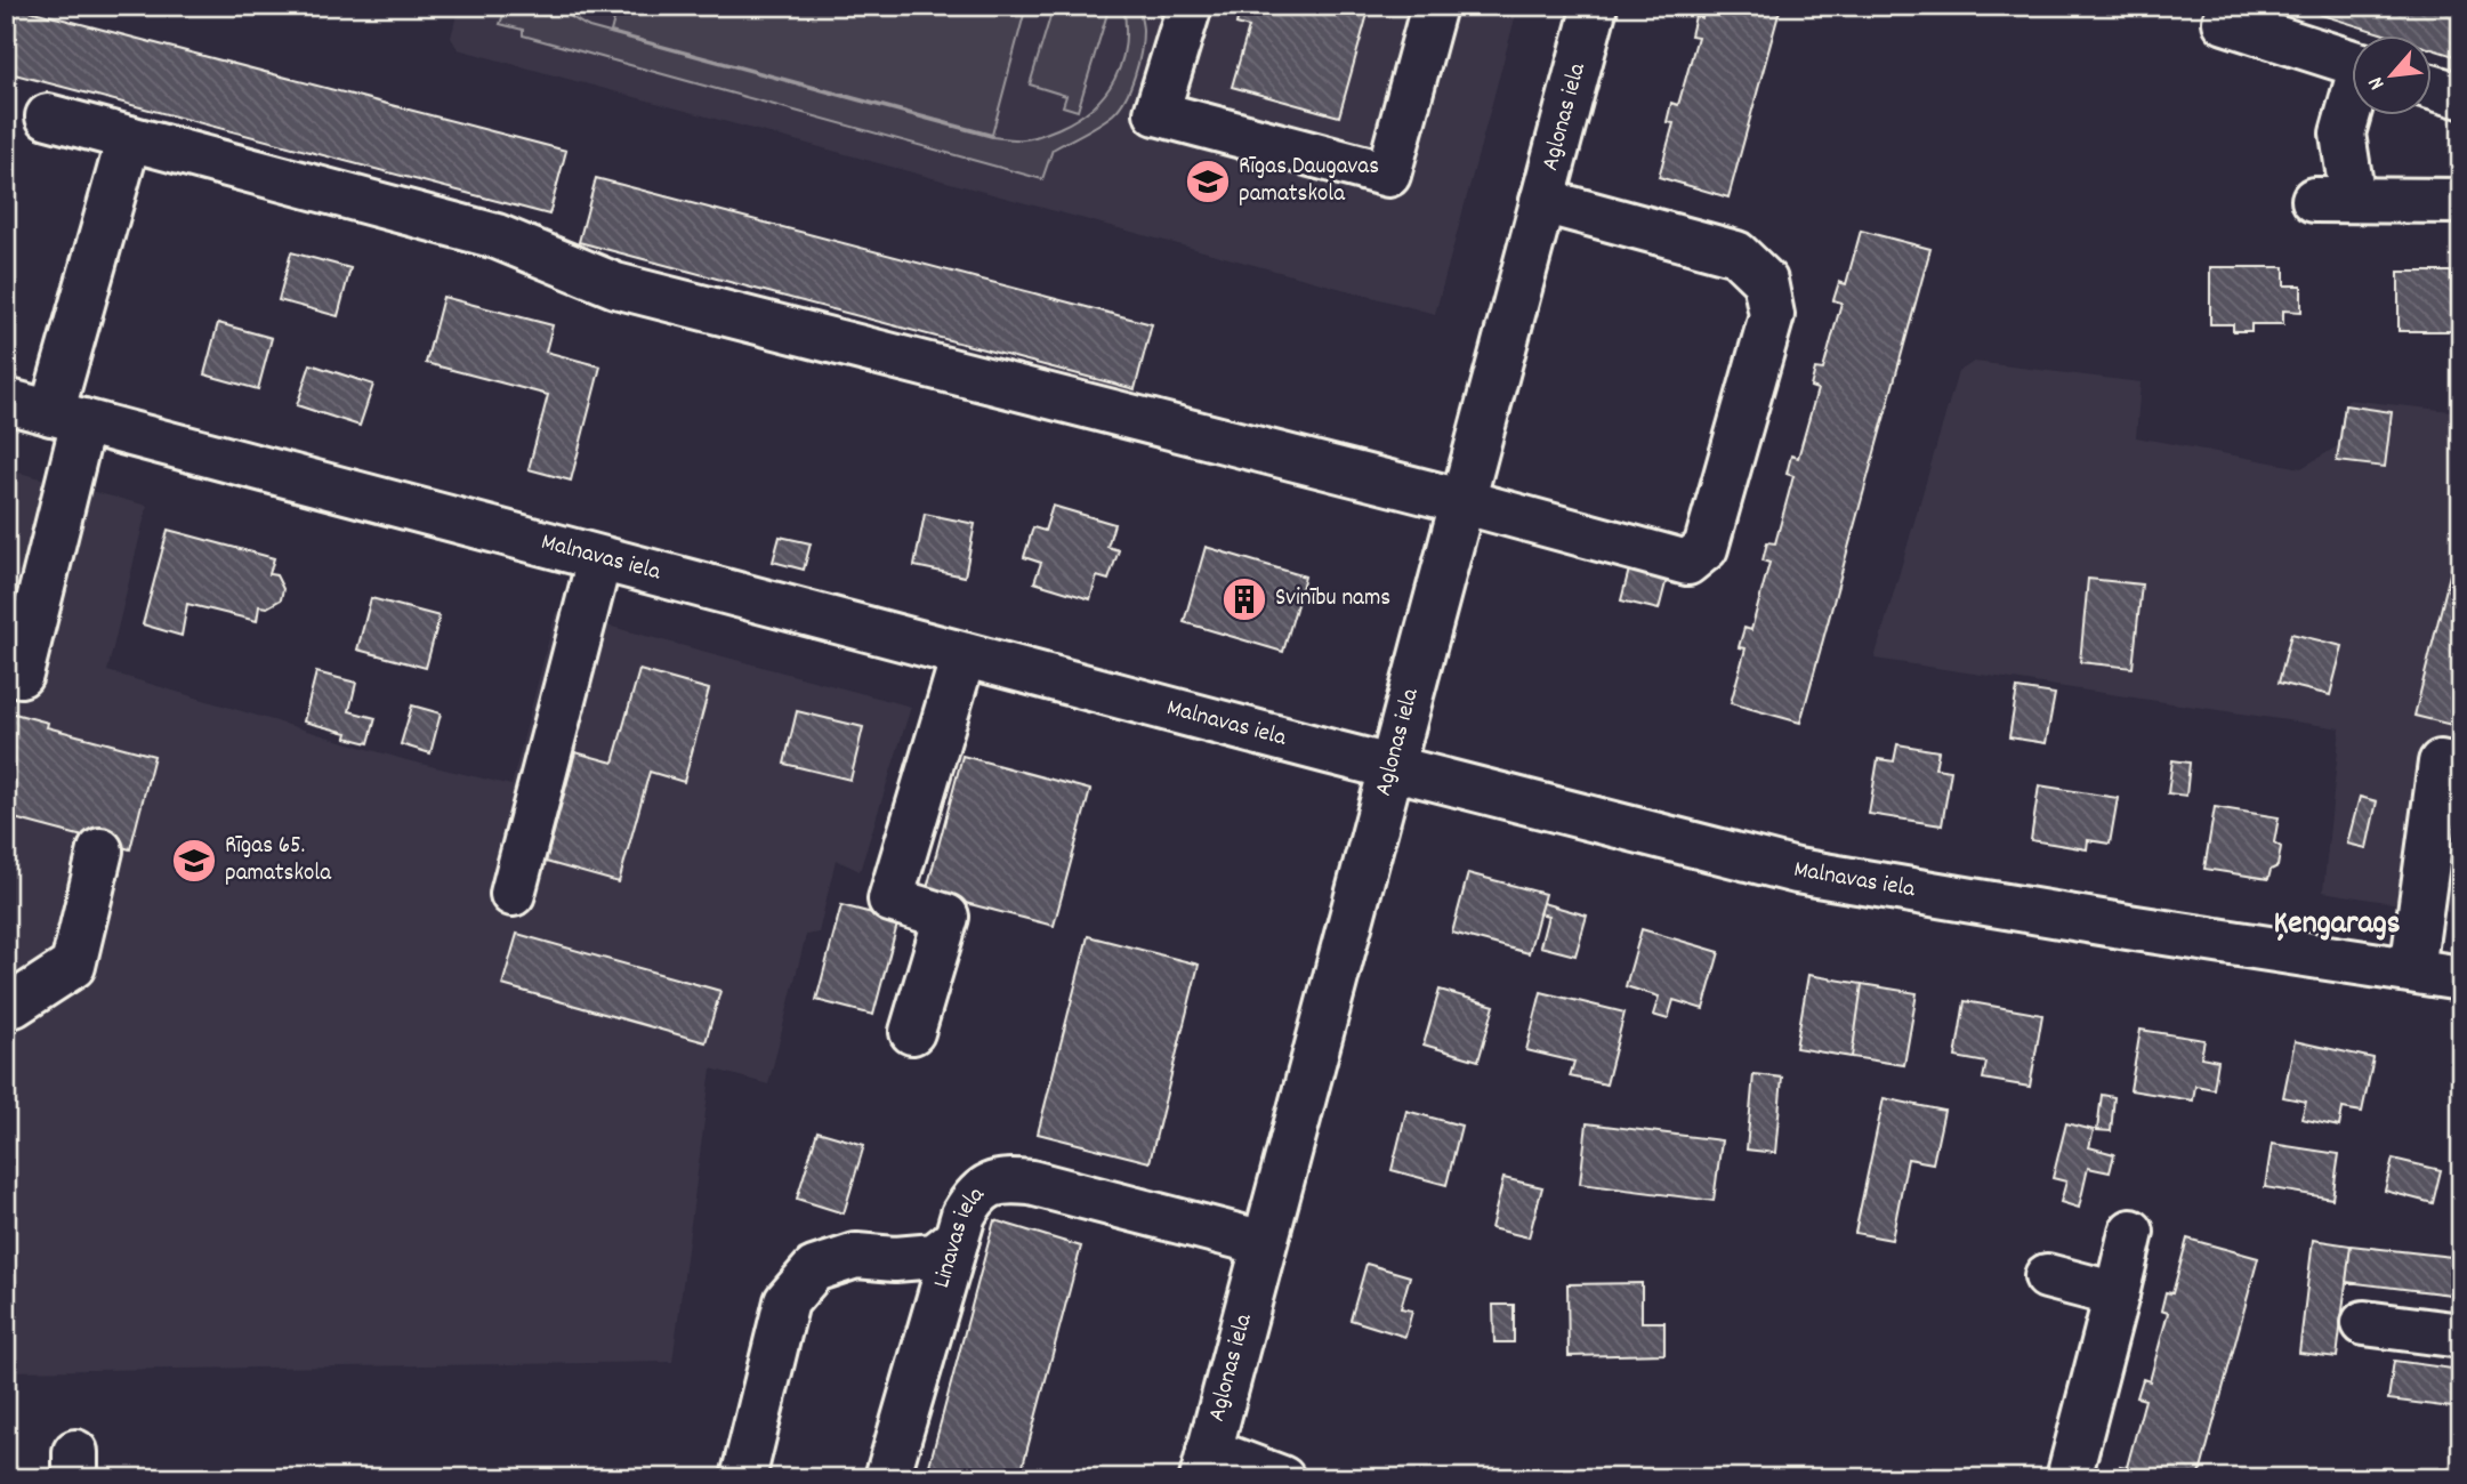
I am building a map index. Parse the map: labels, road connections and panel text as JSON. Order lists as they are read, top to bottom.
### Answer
{
  "streets": {
    "street": ["Aglonas iela", "Malnavas iela", "Linavas iela"]
  },
  "crossings": [
    ["Aglonas iela", "Malnavas iela"],
    ["Aglonas iela", "Linavas iela"]
  ],
  "districts": ["Ķengarags"],
  "places": {
    "school or university": ["Rīgas Daugavas pamatskola", "Rīgas 65. pamatskola"],
    "building": ["Svinību nams"]
  },
  "north": "bottom left"
}
